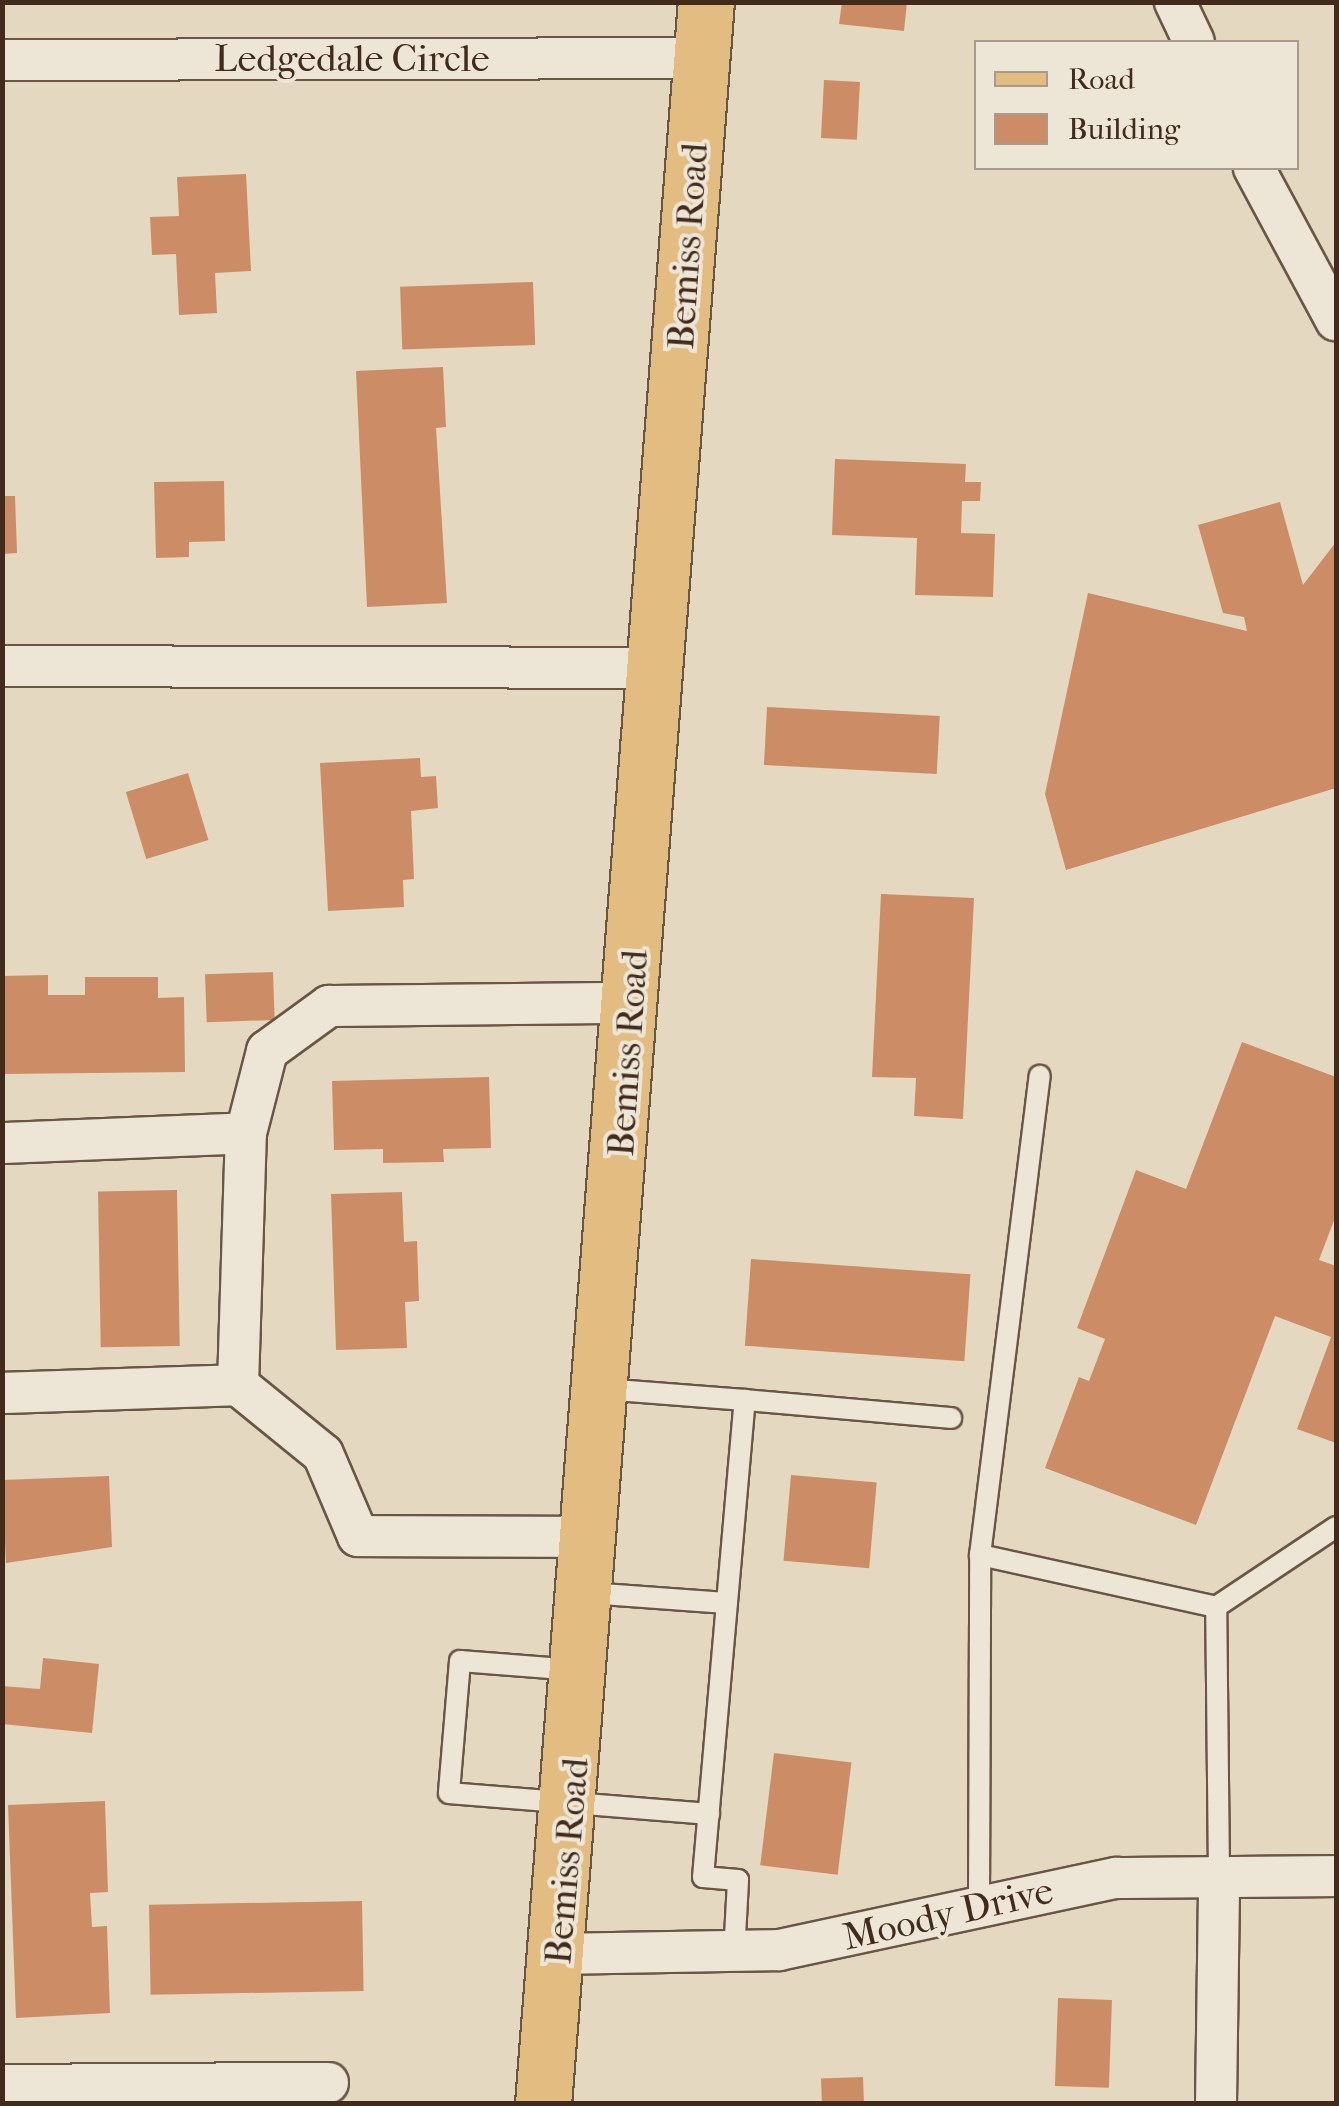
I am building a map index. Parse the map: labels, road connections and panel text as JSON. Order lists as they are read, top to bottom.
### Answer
{
  "streets": {
    "main road": ["Bemiss Road"],
    "street": ["Ledgedale Circle", "Moody Drive"]
  },
  "crossings": [
    ["Ledgedale Circle", "Bemiss Road"],
    ["Bemiss Road", "Moody Drive"]
  ],
  "legend": ["Road", "Building"]
}
